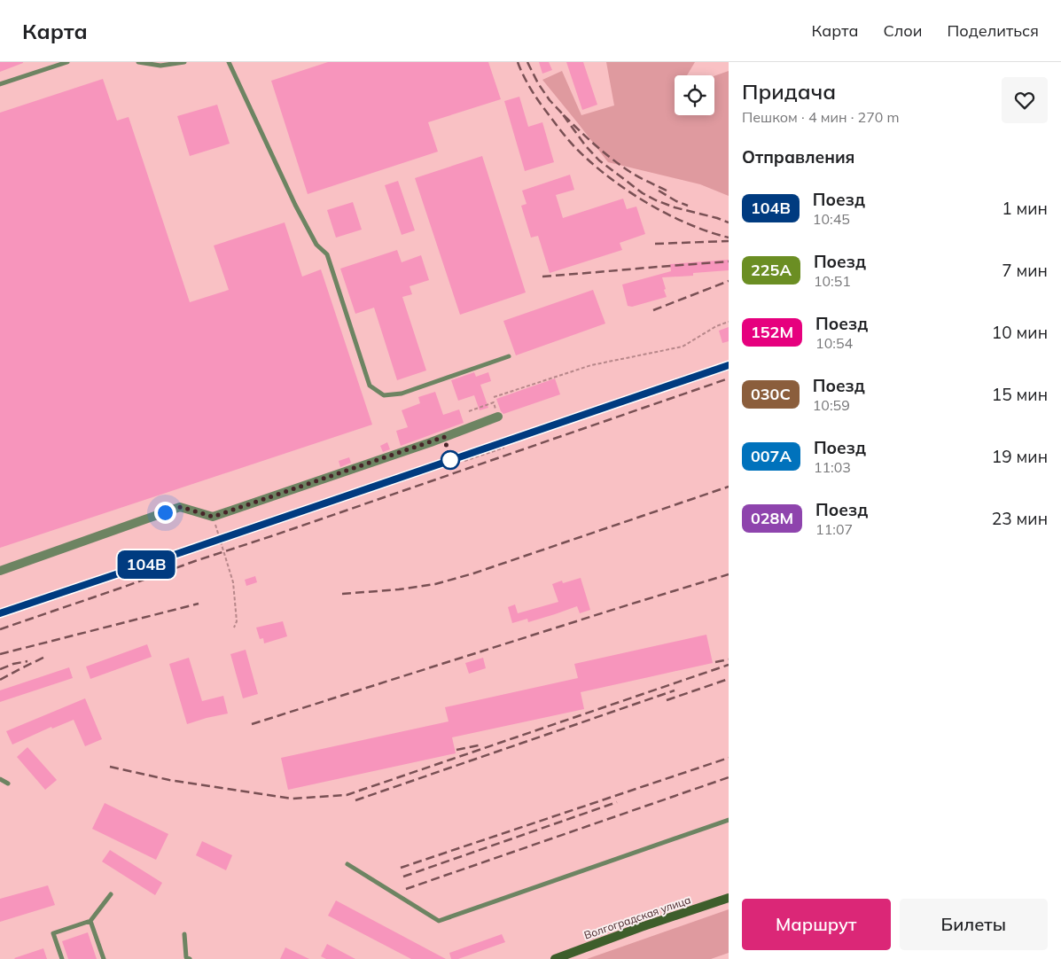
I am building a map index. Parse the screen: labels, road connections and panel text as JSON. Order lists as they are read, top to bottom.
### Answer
{
  "streets": {
    "main road": ["Волгоградская улица"]
  },
  "page": {
    "header": "Карта",
    "nav": ["Карта", "Слои", "Поделиться"],
    "on_map": "104В",
    "heading": [
      ["Придача", "Пешком · 4 мин · 270 m"],
      "Отправления"
    ],
    "list": [
      {
        "mark": "104В",
        "name": "Поезд",
        "note": "10:45",
        "value": "1 мин"
      },
      {
        "mark": "225А",
        "name": "Поезд",
        "note": "10:51",
        "value": "7 мин"
      },
      {
        "mark": "152М",
        "name": "Поезд",
        "note": "10:54",
        "value": "10 мин"
      },
      {
        "mark": "030C",
        "name": "Поезд",
        "note": "10:59",
        "value": "15 мин"
      },
      {
        "mark": "007А",
        "name": "Поезд",
        "note": "11:03",
        "value": "19 мин"
      },
      {
        "mark": "028М",
        "name": "Поезд",
        "note": "11:07",
        "value": "23 мин"
      }
    ],
    "buttons": ["Маршрут", "Билеты"]
  }
}
